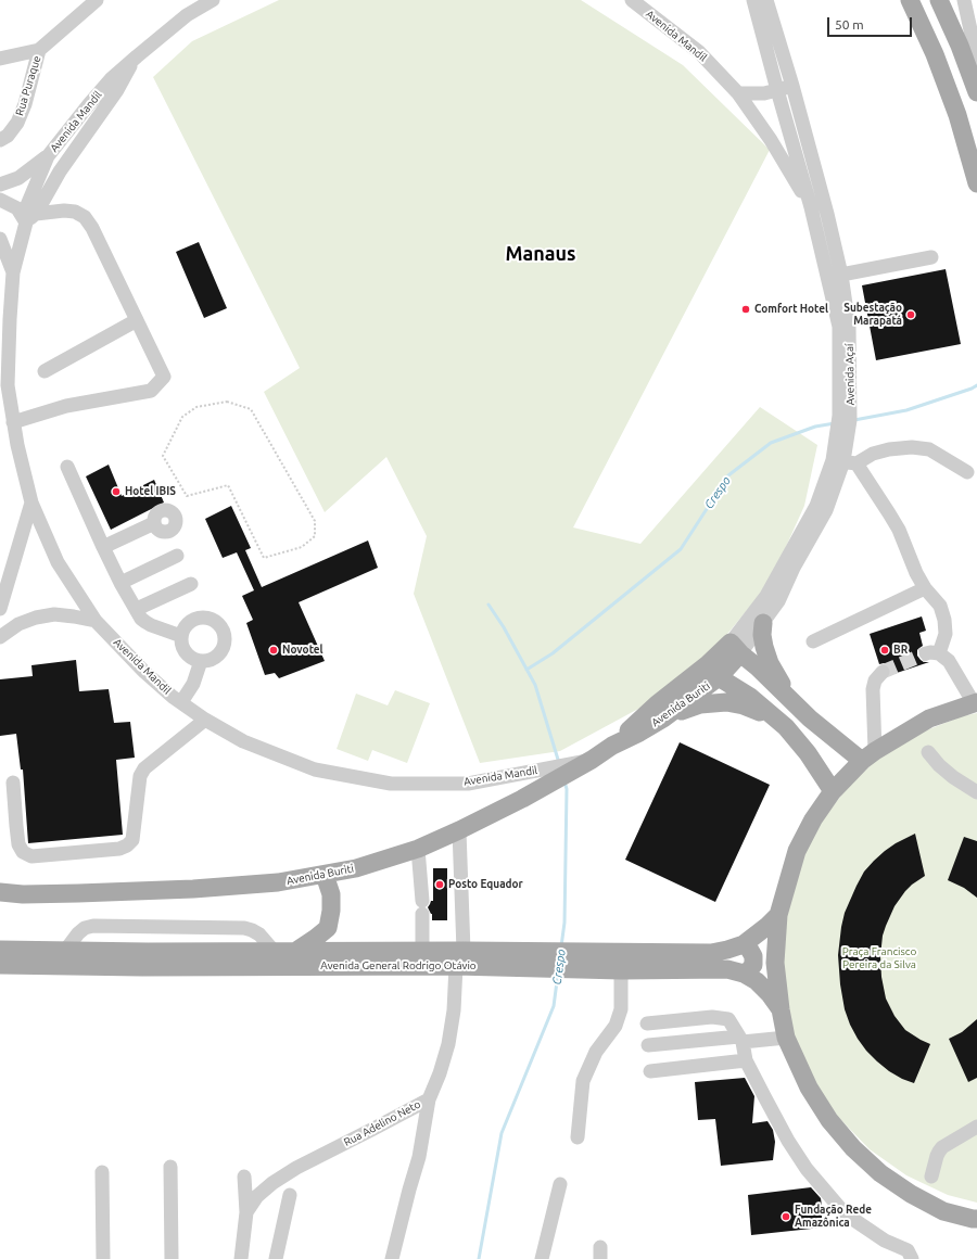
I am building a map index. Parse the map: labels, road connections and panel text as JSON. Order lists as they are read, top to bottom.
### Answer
{
  "streets": {
    "main road": ["Avenida Buriti", "Avenida General Rodrigo Otávio"],
    "street": [
      "Avenida Mandil",
      "Rua Puraque",
      "Avenida Açaí",
      "Rua Adelino Neto"
    ]
  },
  "crossings": [
    ["Avenida Mandil", "Avenida Açaí"],
    ["Avenida Mandil", "Avenida Buriti"],
    ["Avenida Açaí", "Avenida Buriti"],
    ["Avenida Buriti", "Rua Adelino Neto"],
    ["Avenida General Rodrigo Otávio", "Rua Adelino Neto"]
  ],
  "districts": ["Manaus"],
  "water": ["Crespo"],
  "parks": ["Praça Francisco Pereira da Silva"],
  "places": [
    "Comfort Hotel",
    "Subestação Marapatá",
    "Hotel IBIS",
    "Novotel",
    "BR",
    "Posto Equador",
    "Fundação Rede Amazônica"
  ],
  "scale_bar": "50 m"
}
